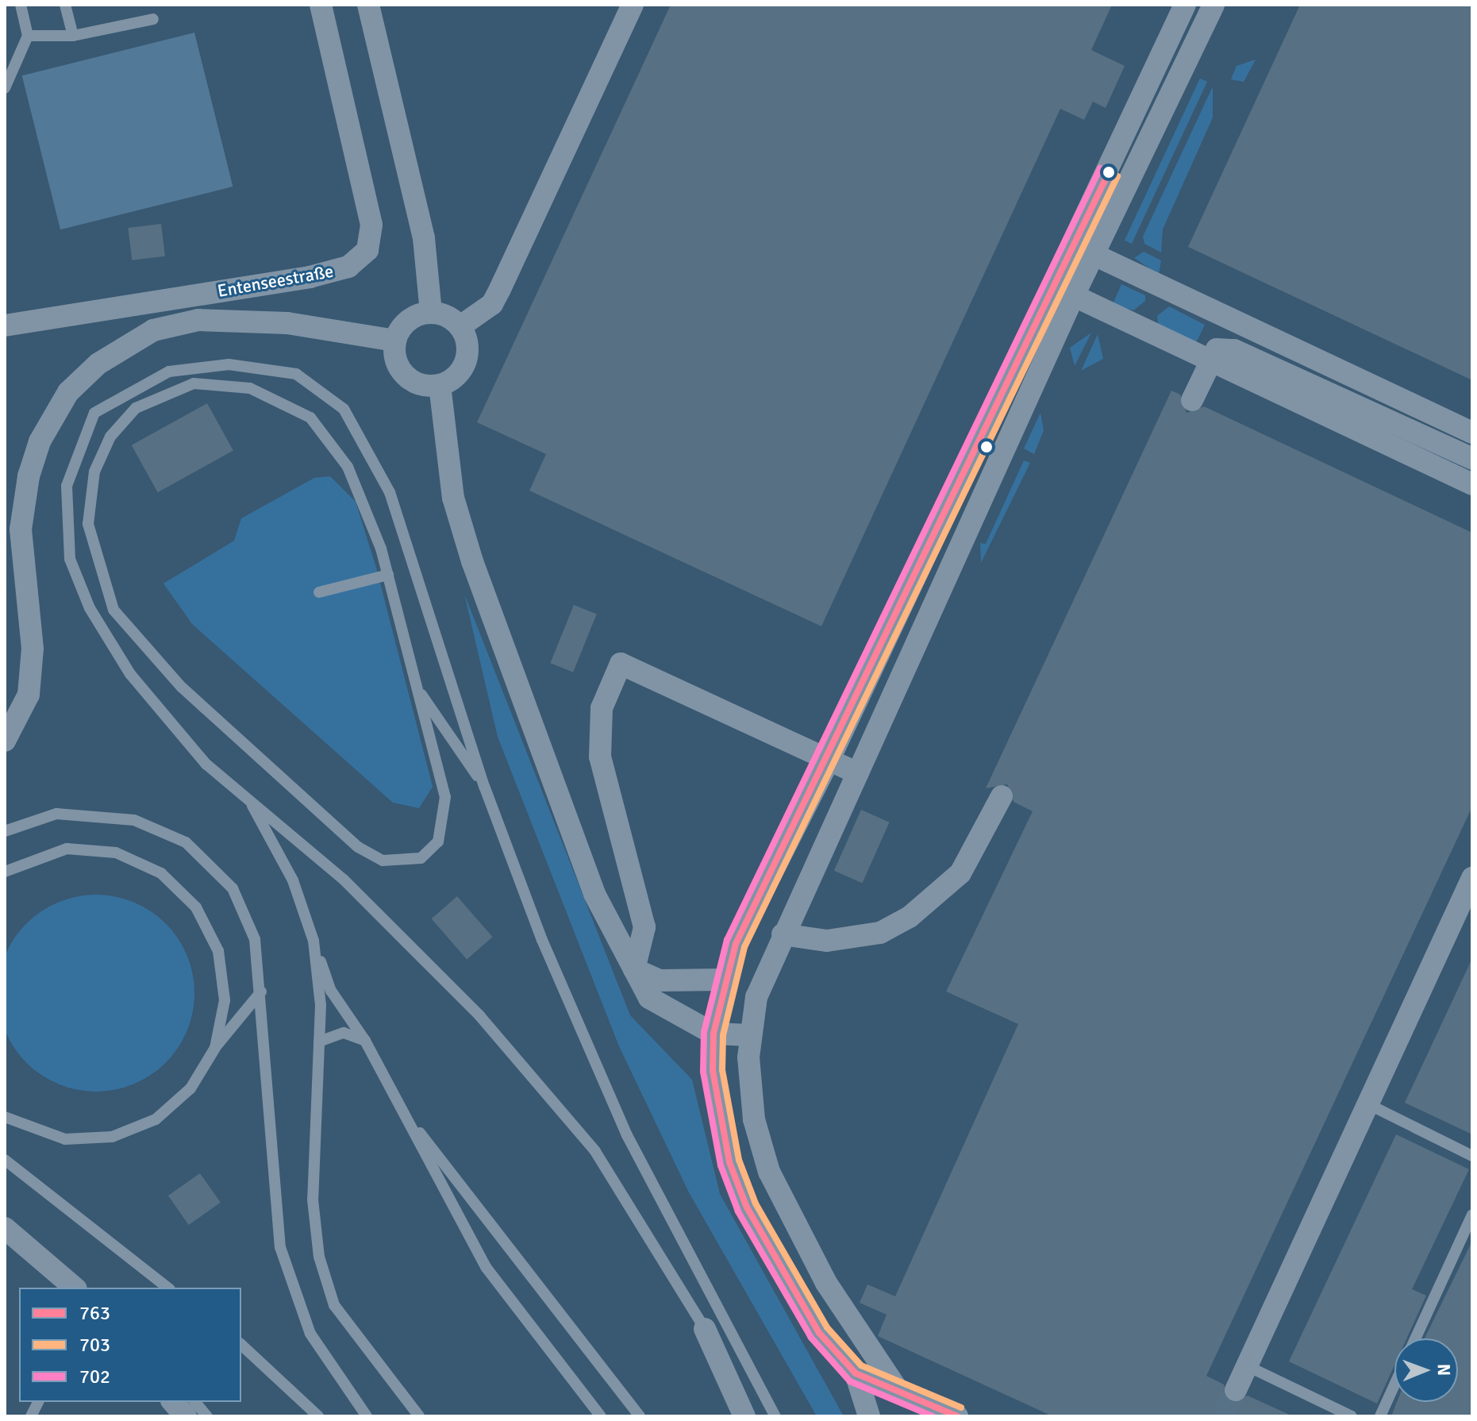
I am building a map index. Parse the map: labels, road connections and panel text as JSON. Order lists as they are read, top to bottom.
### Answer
{
  "streets": {
    "street": ["Entenseestraße"]
  },
  "lines": ["transit line 702", "transit line 763", "transit line 703"],
  "legend": ["763", "703", "702"],
  "north": "right"
}
